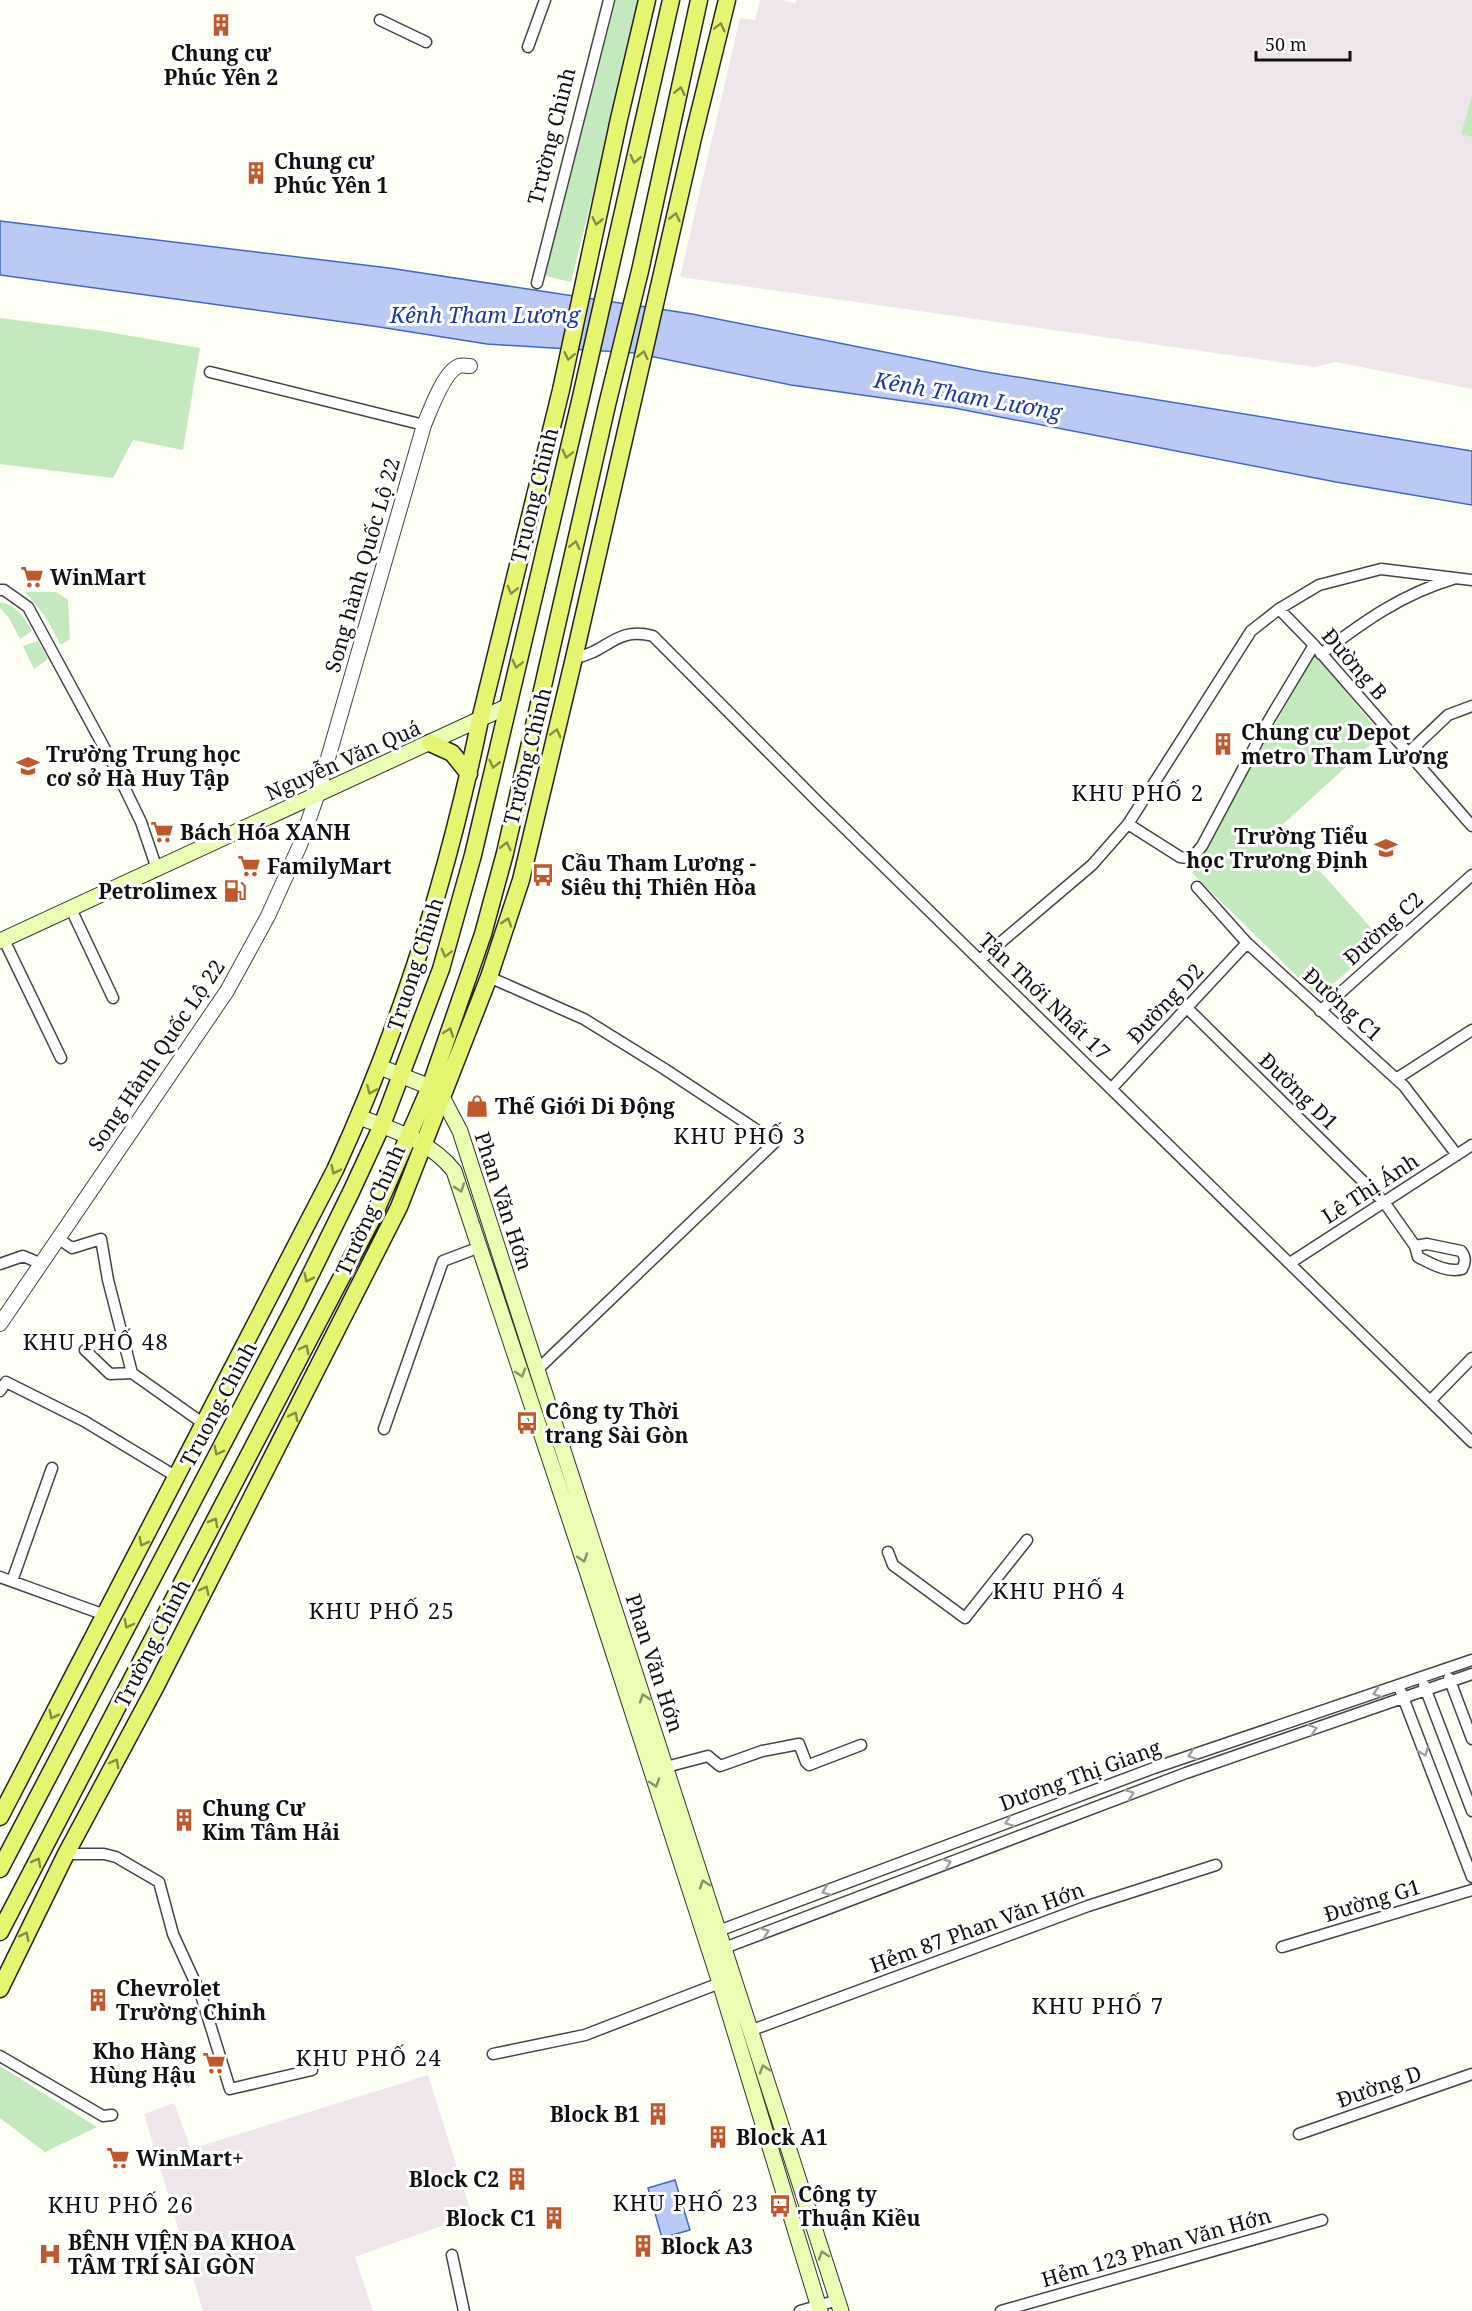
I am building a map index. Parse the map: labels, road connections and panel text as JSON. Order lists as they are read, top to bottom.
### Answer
{
  "streets": {
    "main road": [
      "Trường Chinh",
      "Truong Chinh",
      "Nguyễn Văn Quá",
      "Phan Văn Hớn"
    ],
    "street": [
      "Song hành Quốc Lộ 22",
      "Đường B",
      "Đường C2",
      "Tân Thới Nhất 17",
      "Đường D2",
      "Đường C1",
      "Song Hành Quốc Lộ 22",
      "Đường D1",
      "Lê Thị Ánh",
      "Dương Thị Giang",
      "Đường G1",
      "Hẻm 87 Phan Văn Hớn",
      "Đường D",
      "Hẻm 123 Phan Văn Hớn"
    ]
  },
  "crossings": [
    ["Trường Chinh", "Tân Thới Nhất 17"],
    ["Trường Chinh", "Phan Văn Hớn"],
    ["Truong Chinh", "Nguyễn Văn Quá"],
    ["Truong Chinh", "Phan Văn Hớn"],
    ["Song hành Quốc Lộ 22", "Nguyễn Văn Quá"],
    ["Song hành Quốc Lộ 22", "Song Hành Quốc Lộ 22"],
    ["Nguyễn Văn Quá", "Song Hành Quốc Lộ 22"],
    ["Đường C2", "Đường C1"],
    ["Tân Thới Nhất 17", "Đường D2"],
    ["Tân Thới Nhất 17", "Lê Thị Ánh"],
    ["Đường D2", "Đường C1"],
    ["Đường D2", "Đường D1"],
    ["Đường C1", "Lê Thị Ánh"],
    ["Đường D1", "Lê Thị Ánh"],
    ["Phan Văn Hớn", "Dương Thị Giang"],
    ["Phan Văn Hớn", "Hẻm 87 Phan Văn Hớn"]
  ],
  "one_way": ["Trường Chinh"],
  "districts": [
    "KHU PHỐ 2",
    "KHU PHỐ 3",
    "KHU PHỐ 48",
    "KHU PHỐ 4",
    "KHU PHỐ 25",
    "KHU PHỐ 7",
    "KHU PHỐ 24",
    "KHU PHỐ 23",
    "KHU PHỐ 26"
  ],
  "water": ["Kênh Tham Lương"],
  "places": {
    "building": [
      "Chung cư Phúc Yên 2",
      "Chung cư Phúc Yên 1",
      "Chung cư Depot metro Tham Lương",
      "Chung Cư Kim Tâm Hải",
      "Chevrolet Trường Chinh",
      "Block B1",
      "Block A1",
      "Block C2",
      "Block C1",
      "Block A3"
    ],
    "supermarket": [
      "WinMart",
      "Bách Hóa XANH",
      "FamilyMart",
      "Kho Hàng Hùng Hậu",
      "WinMart+"
    ],
    "school or university": ["Trường Trung học cơ sở Hà Huy Tập", "Trường Tiểu học Trương Định"],
    "bus stop": ["Cầu Tham Lương - Siêu thị Thiên Hòa", "Công ty Thời trang Sài Gòn", "Công ty Thuận Kiều"],
    "fuel station": ["Petrolimex"],
    "shop": ["Thế Giới Di Động"],
    "hospital": ["BỆNH VIỆN ĐA KHOA TÂM TRÍ SÀI GÒN"]
  },
  "scale_bar": "50 m"
}
